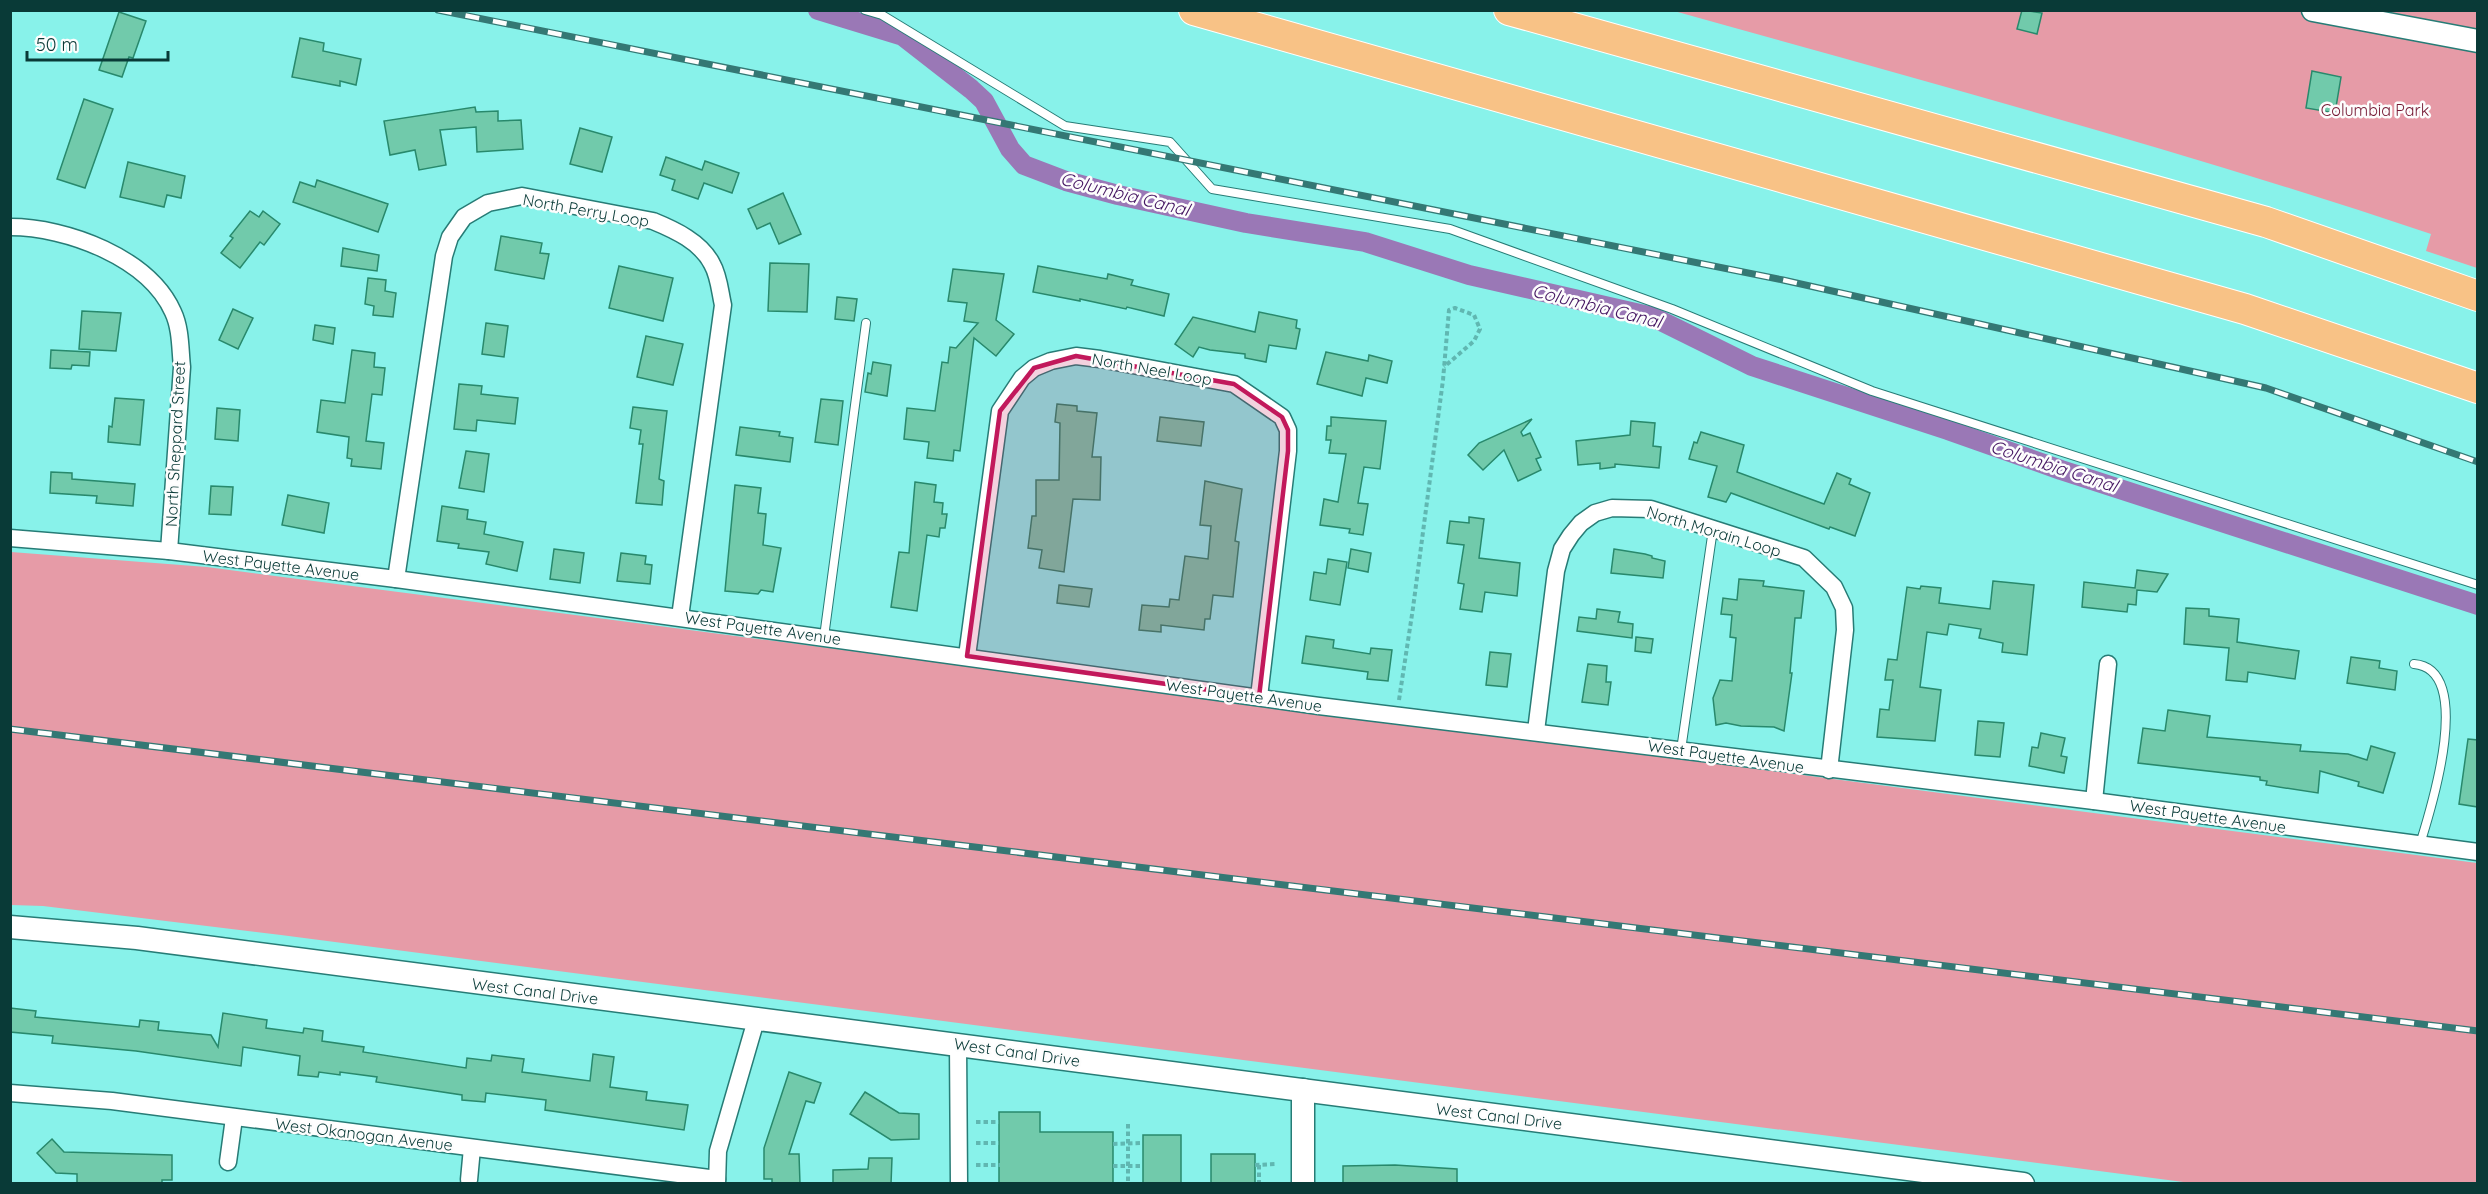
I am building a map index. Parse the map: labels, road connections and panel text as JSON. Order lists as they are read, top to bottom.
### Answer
{
  "streets": {
    "street": [
      "North Perry Loop",
      "North Neel Loop",
      "North Sheppard Street",
      "North Morain Loop",
      "West Payette Avenue",
      "West Canal Drive",
      "West Okanogan Avenue"
    ]
  },
  "crossings": [
    ["North Perry Loop", "West Payette Avenue"],
    ["North Neel Loop", "West Payette Avenue"],
    ["North Sheppard Street", "West Payette Avenue"],
    ["North Morain Loop", "West Payette Avenue"]
  ],
  "water": ["Columbia Canal"],
  "parks": ["Columbia Park"],
  "scale_bar": "50 m"
}
